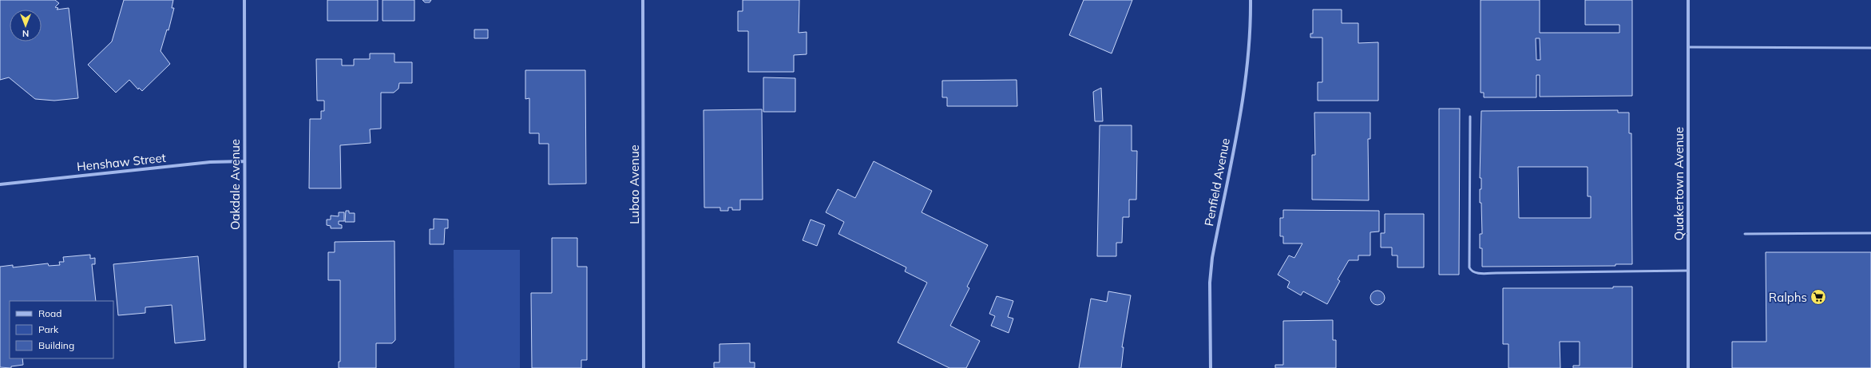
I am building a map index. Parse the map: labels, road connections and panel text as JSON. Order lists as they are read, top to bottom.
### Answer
{
  "streets": {
    "street": [
      "Henshaw Street",
      "Penfield Avenue",
      "Quakertown Avenue",
      "Oakdale Avenue",
      "Lubao Avenue"
    ]
  },
  "crossings": [
    ["Henshaw Street", "Oakdale Avenue"]
  ],
  "places": {
    "supermarket": ["Ralphs"]
  },
  "legend": ["Road", "Park", "Building"],
  "north": "bottom"
}
